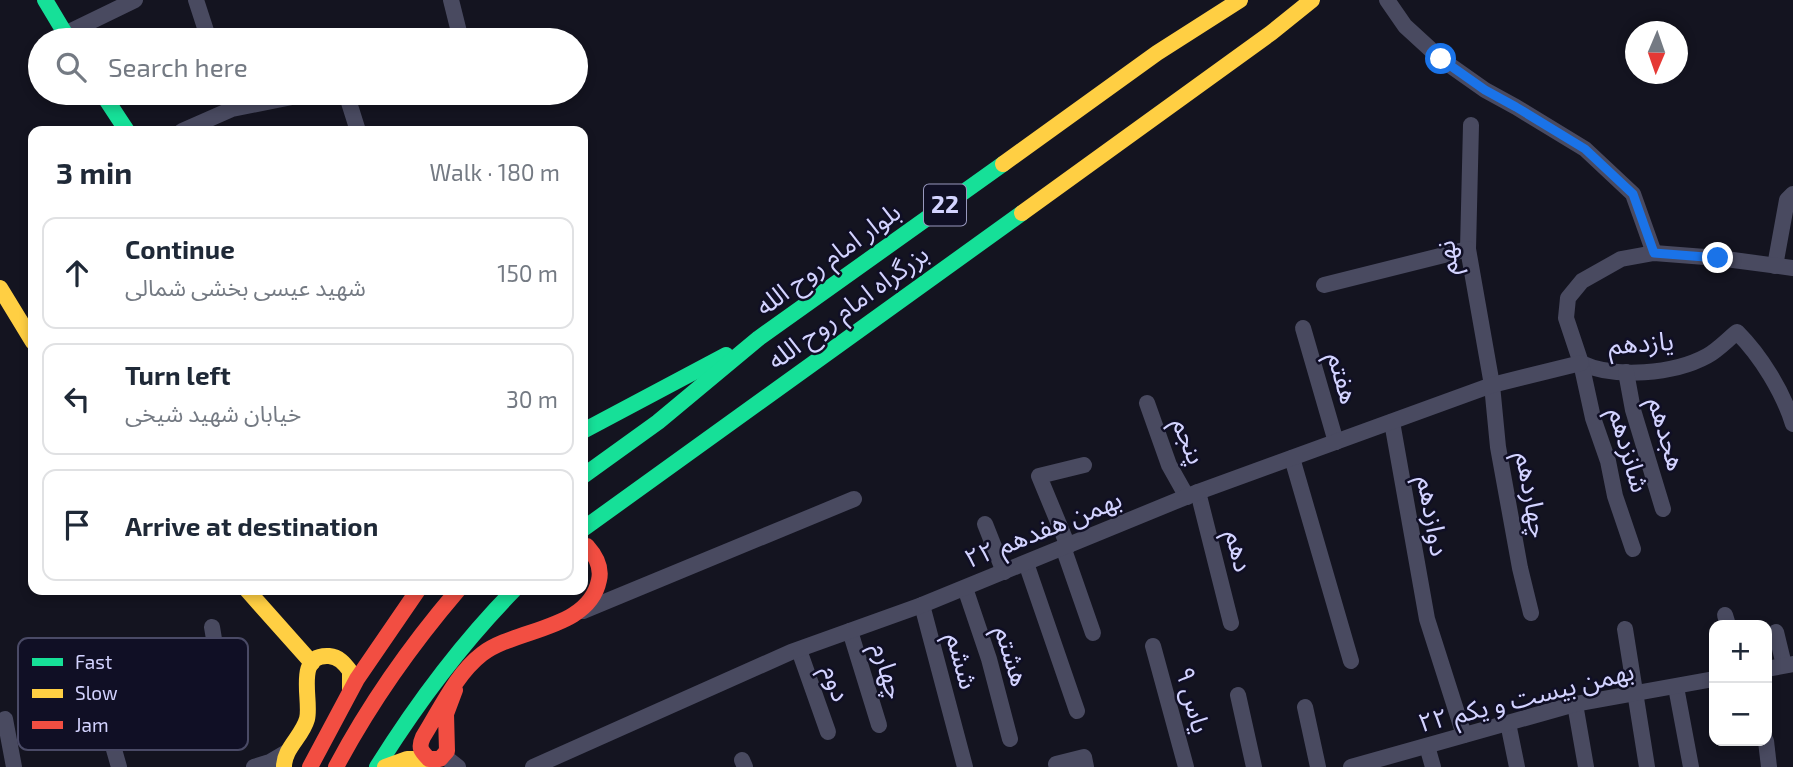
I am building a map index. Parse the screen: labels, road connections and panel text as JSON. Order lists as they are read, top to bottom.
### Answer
{
  "streets": {
    "main road": ["22", "بلوار امام روح الله", "بزرگراه امام روح الله"],
    "street": [
      "نهم",
      "یازدهم",
      "هفتم",
      "هجدهم",
      "پنجم",
      "شانزدهم",
      "چهاردهم",
      "دوازدهم",
      "۲۲ بهمن هفدهم",
      "دهم",
      "هشتم",
      "ششم",
      "چهارم",
      "دوم",
      "۲۲ بهمن بیست و یکم",
      "یاس ۹"
    ]
  },
  "crossings": [
    ["نهم", "چهاردهم"],
    ["نهم", "۲۲ بهمن هفدهم"],
    ["یازدهم", "هجدهم"],
    ["یازدهم", "شانزدهم"],
    ["یازدهم", "۲۲ بهمن هفدهم"],
    ["هفتم", "۲۲ بهمن هفدهم"],
    ["پنجم", "۲۲ بهمن هفدهم"],
    ["پنجم", "دهم"],
    ["شانزدهم", "۲۲ بهمن هفدهم"],
    ["چهاردهم", "۲۲ بهمن هفدهم"],
    ["دوازدهم", "۲۲ بهمن هفدهم"],
    ["دوازدهم", "۲۲ بهمن بیست و یکم"],
    ["۲۲ بهمن هفدهم", "دهم"],
    ["۲۲ بهمن هفدهم", "هشتم"],
    ["۲۲ بهمن هفدهم", "ششم"],
    ["۲۲ بهمن هفدهم", "چهارم"],
    ["۲۲ بهمن هفدهم", "دوم"]
  ],
  "legend": ["Fast", "Slow", "Jam"],
  "north": "bottom",
  "page": {
    "search": "Search here",
    "heading": ["3 min", "Walk · 180 m"],
    "list": [
      ["Continue", "شهید عیسی بخشی شمالی", "150 m"],
      ["Turn left", "خیابان شهید شیخی", "30 m"],
      "Arrive at destination"
    ],
    "map_buttons": ["+", "−"]
  }
}
